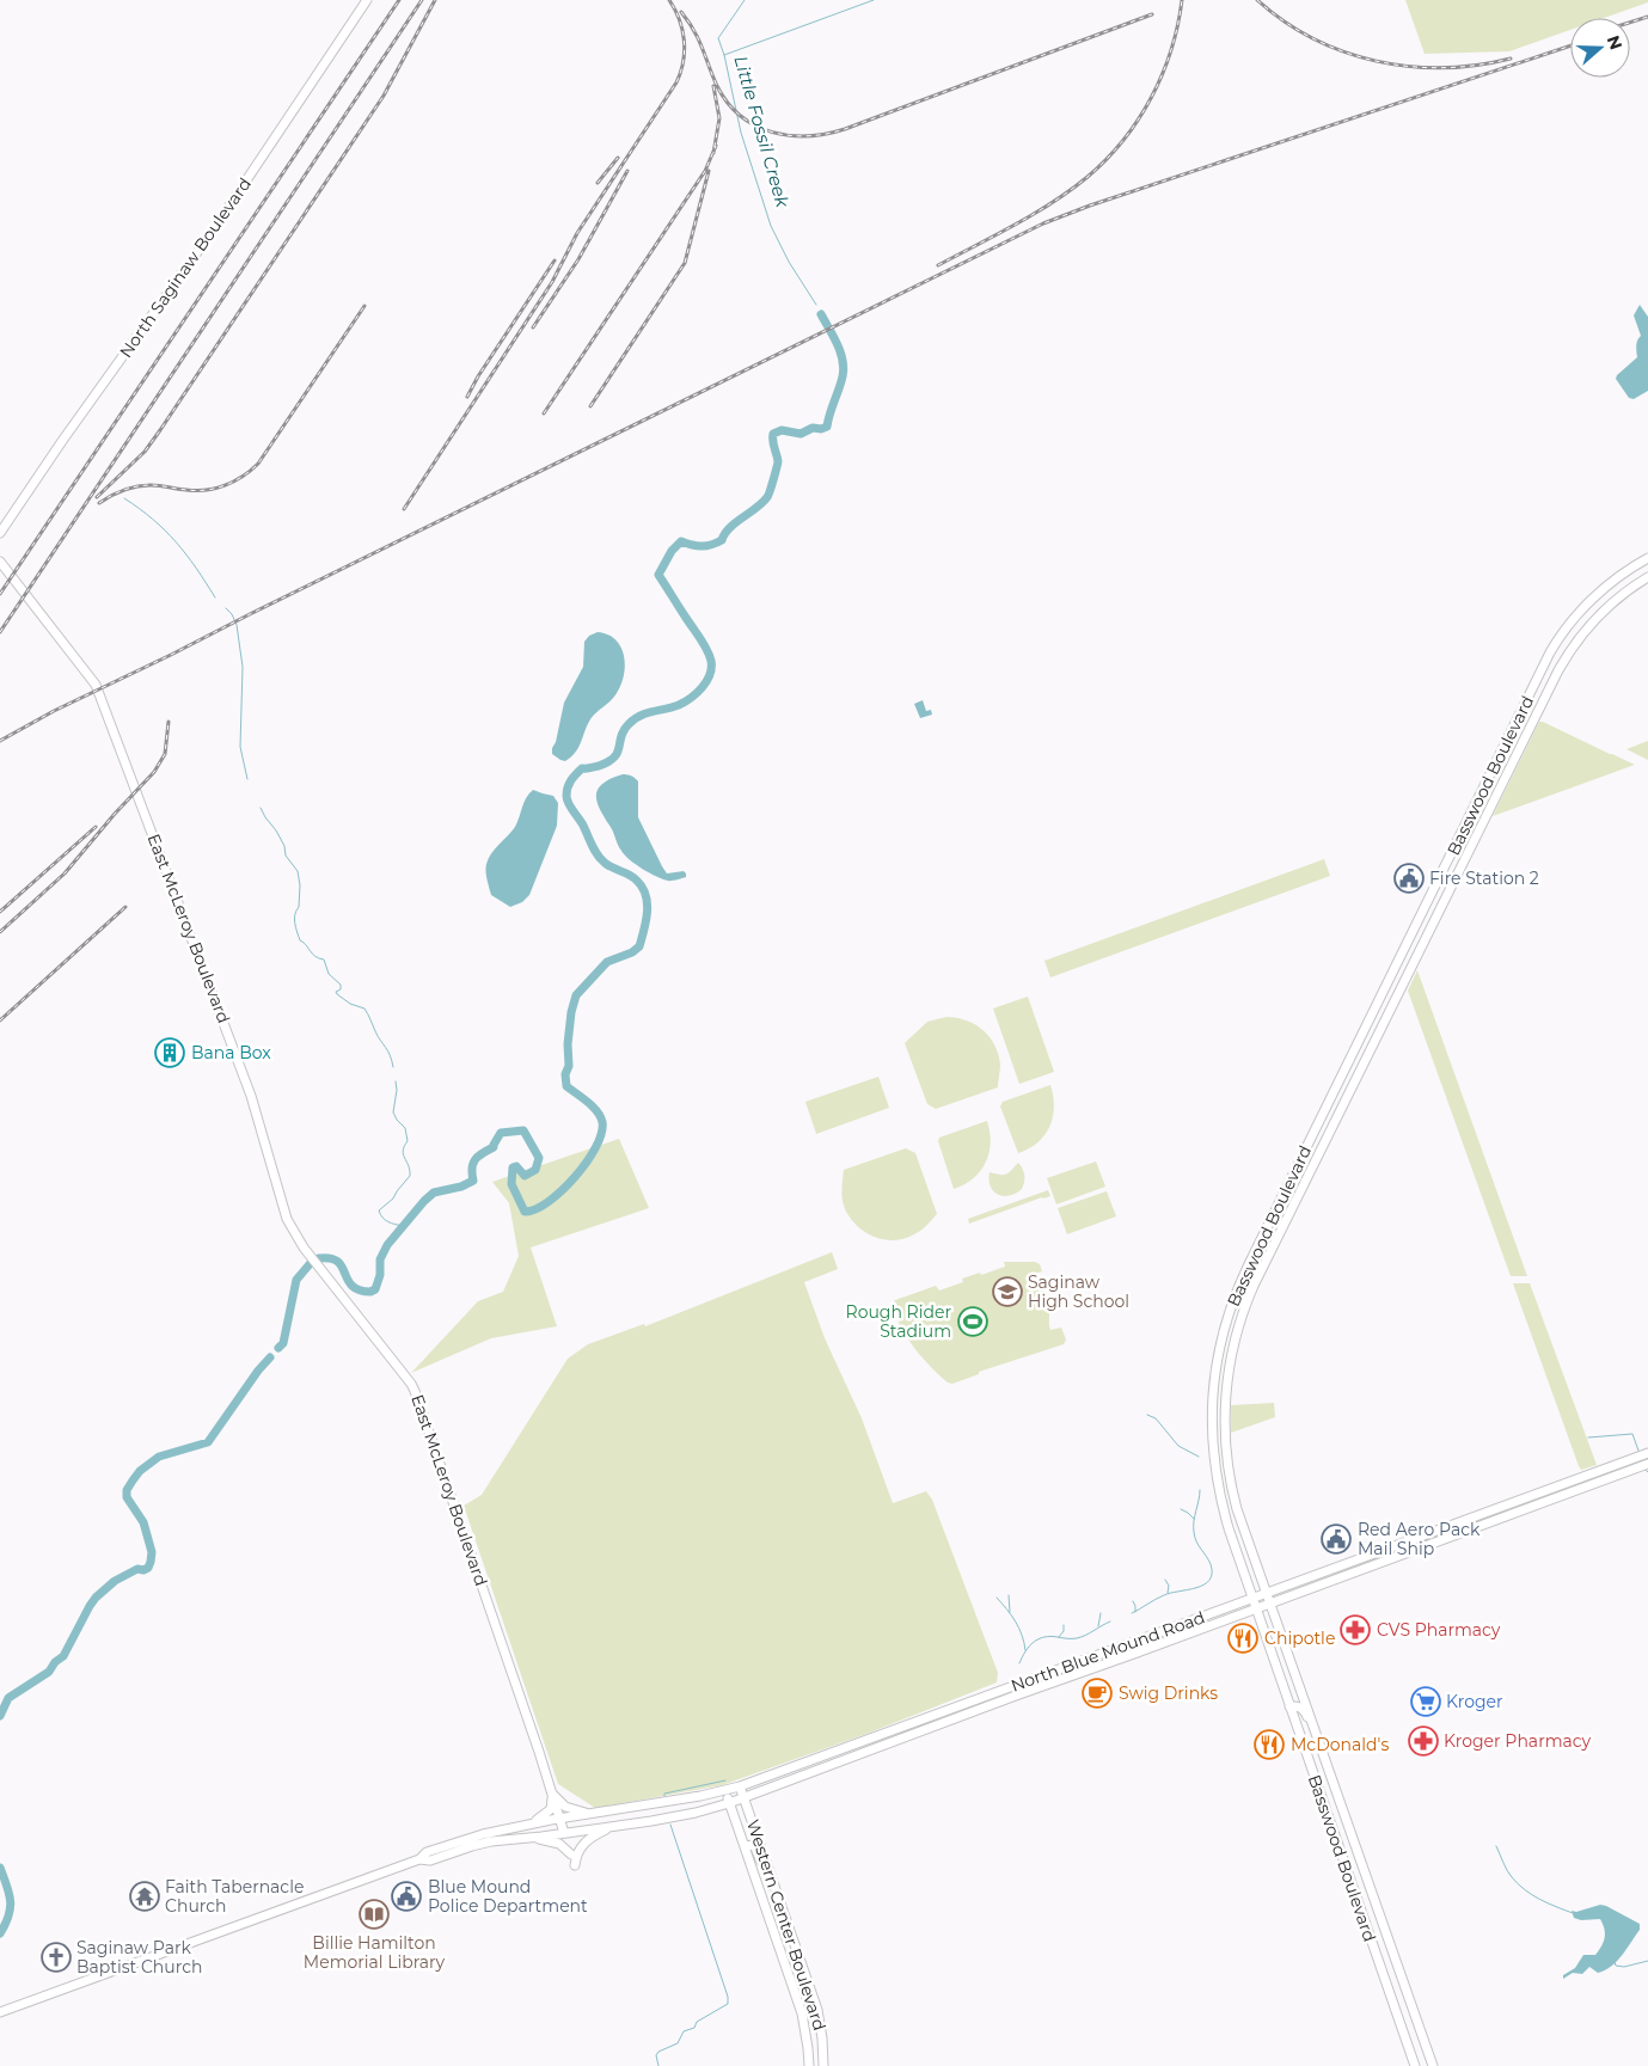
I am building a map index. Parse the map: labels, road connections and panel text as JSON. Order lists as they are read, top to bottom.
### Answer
{
  "streets": {
    "main road": [
      "North Saginaw Boulevard",
      "Basswood Boulevard",
      "East McLeroy Boulevard",
      "North Blue Mound Road",
      "Western Center Boulevard"
    ]
  },
  "crossings": [
    ["Basswood Boulevard", "North Blue Mound Road"],
    ["East McLeroy Boulevard", "North Blue Mound Road"],
    ["North Blue Mound Road", "Western Center Boulevard"]
  ],
  "water": ["Little Fossil Creek"],
  "places": {
    "public building": ["Fire Station 2", "Red Aero Pack Mail Ship", "Blue Mound Police Department"],
    "building": ["Bana Box"],
    "school or university": ["Saginaw High School"],
    "sports": ["Rough Rider Stadium"],
    "pharmacy": ["CVS Pharmacy", "Kroger Pharmacy"],
    "restaurant": ["Chipotle", "McDonald's"],
    "cafe": ["Swig Drinks"],
    "supermarket": ["Kroger"],
    "temple": ["Faith Tabernacle Church"],
    "library": ["Billie Hamilton Memorial Library"],
    "church": ["Saginaw Park Baptist Church"]
  },
  "north": "right"
}
